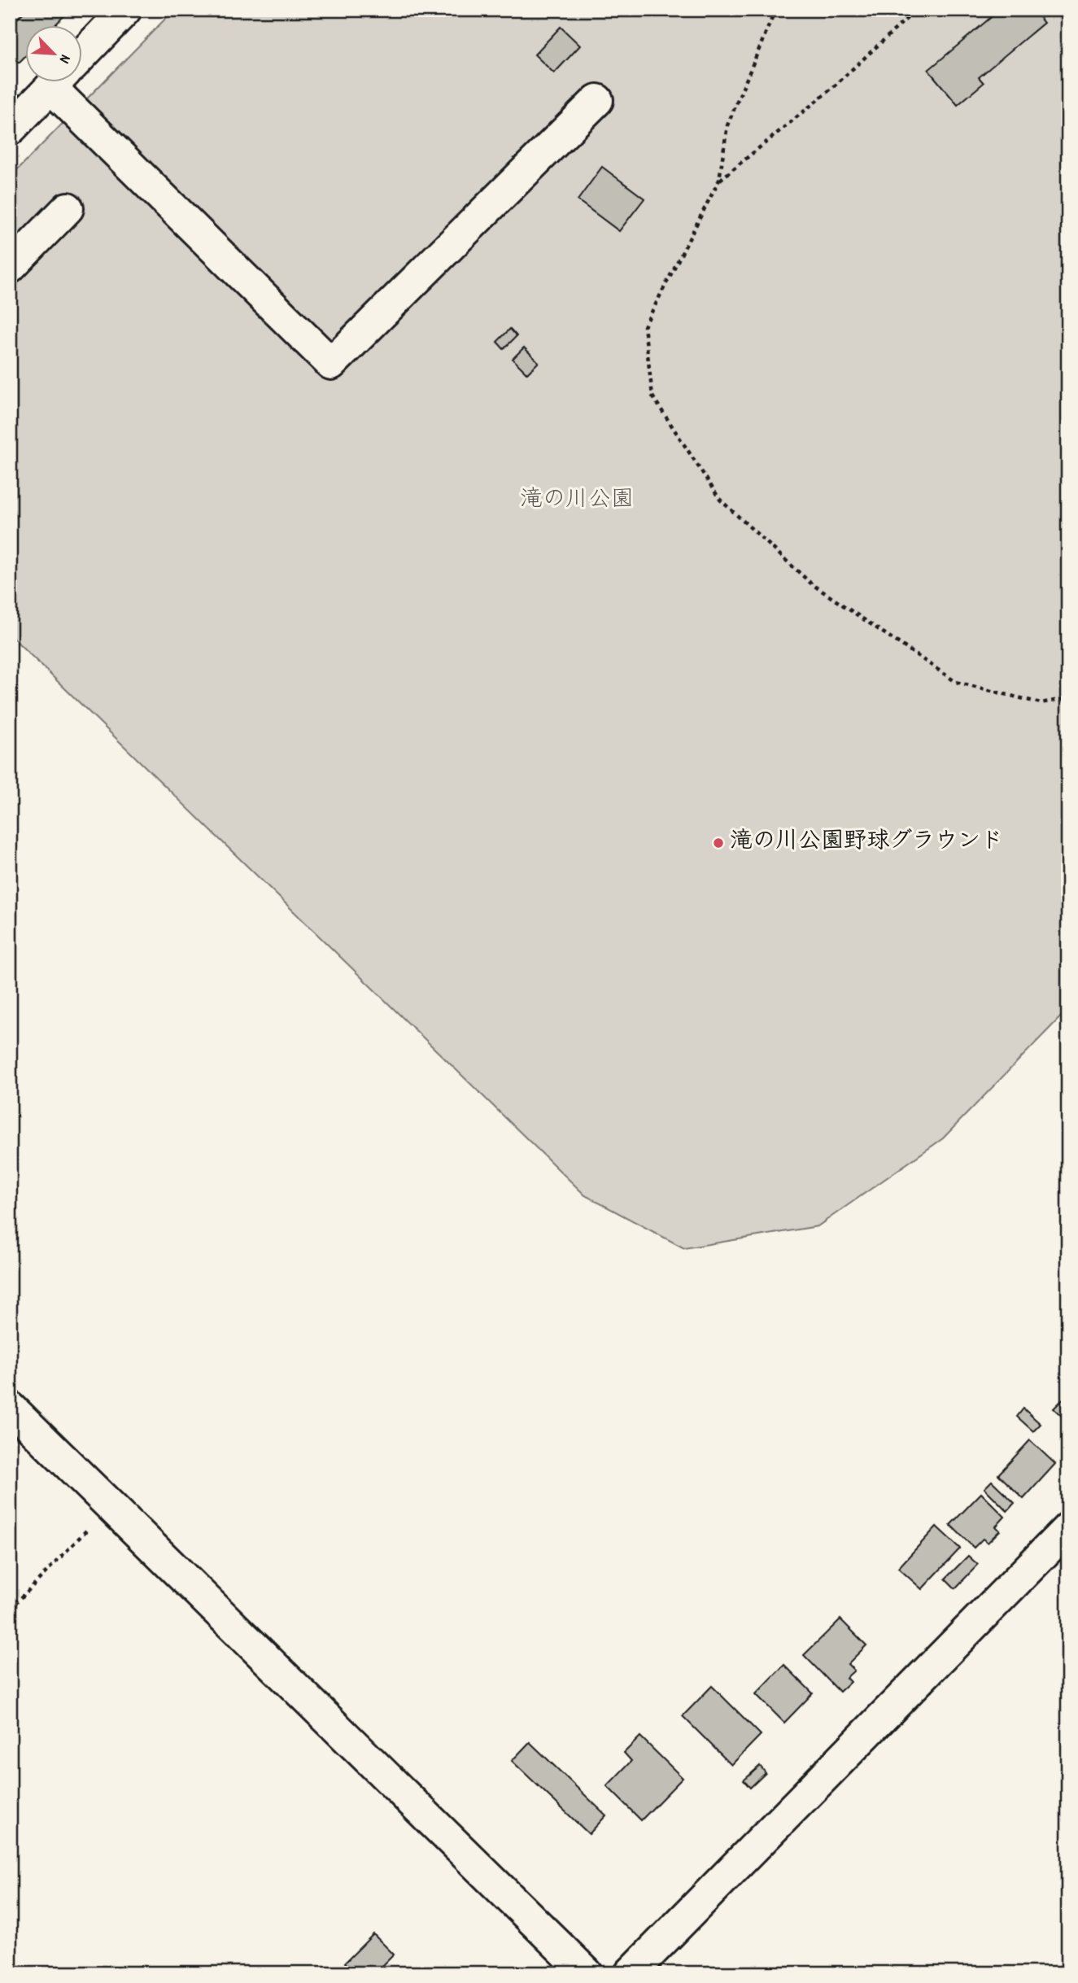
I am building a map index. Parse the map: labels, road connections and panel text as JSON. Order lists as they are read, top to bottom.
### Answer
{
  "parks": ["滝の川公園"],
  "places": ["滝の川公園野球グラウンド"],
  "north": "bottom right"
}
